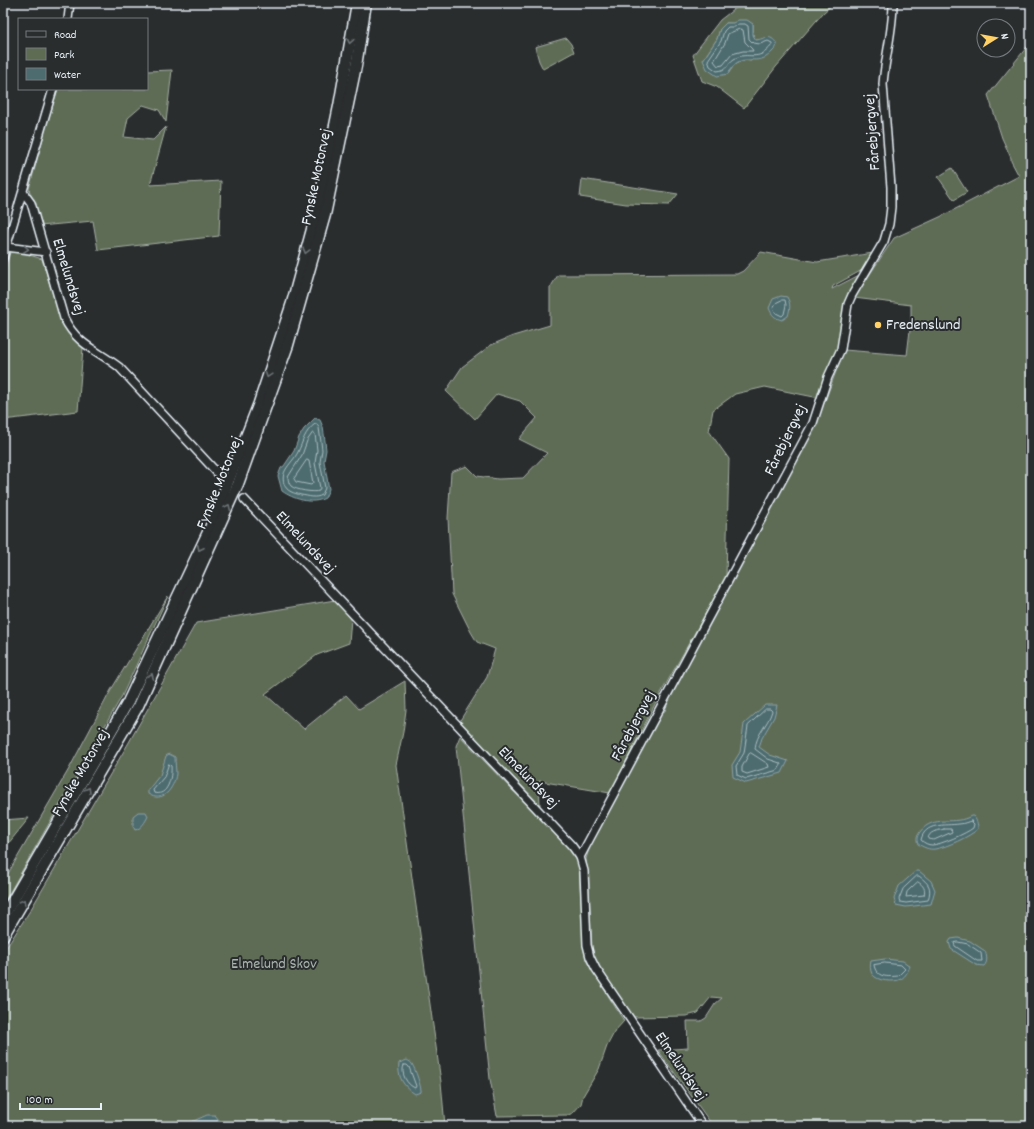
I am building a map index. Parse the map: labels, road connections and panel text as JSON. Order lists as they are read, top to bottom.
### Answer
{
  "streets": {
    "highway": ["Fynske Motorvej"],
    "street": ["Fårebjergvej", "Elmelundsvej"]
  },
  "crossings": [
    ["Fårebjergvej", "Elmelundsvej"]
  ],
  "parks": ["Elmelund Skov"],
  "places": ["Fredenslund"],
  "legend": ["Road", "Park", "Water"],
  "scale_bar": "100 m",
  "north": "right"
}
